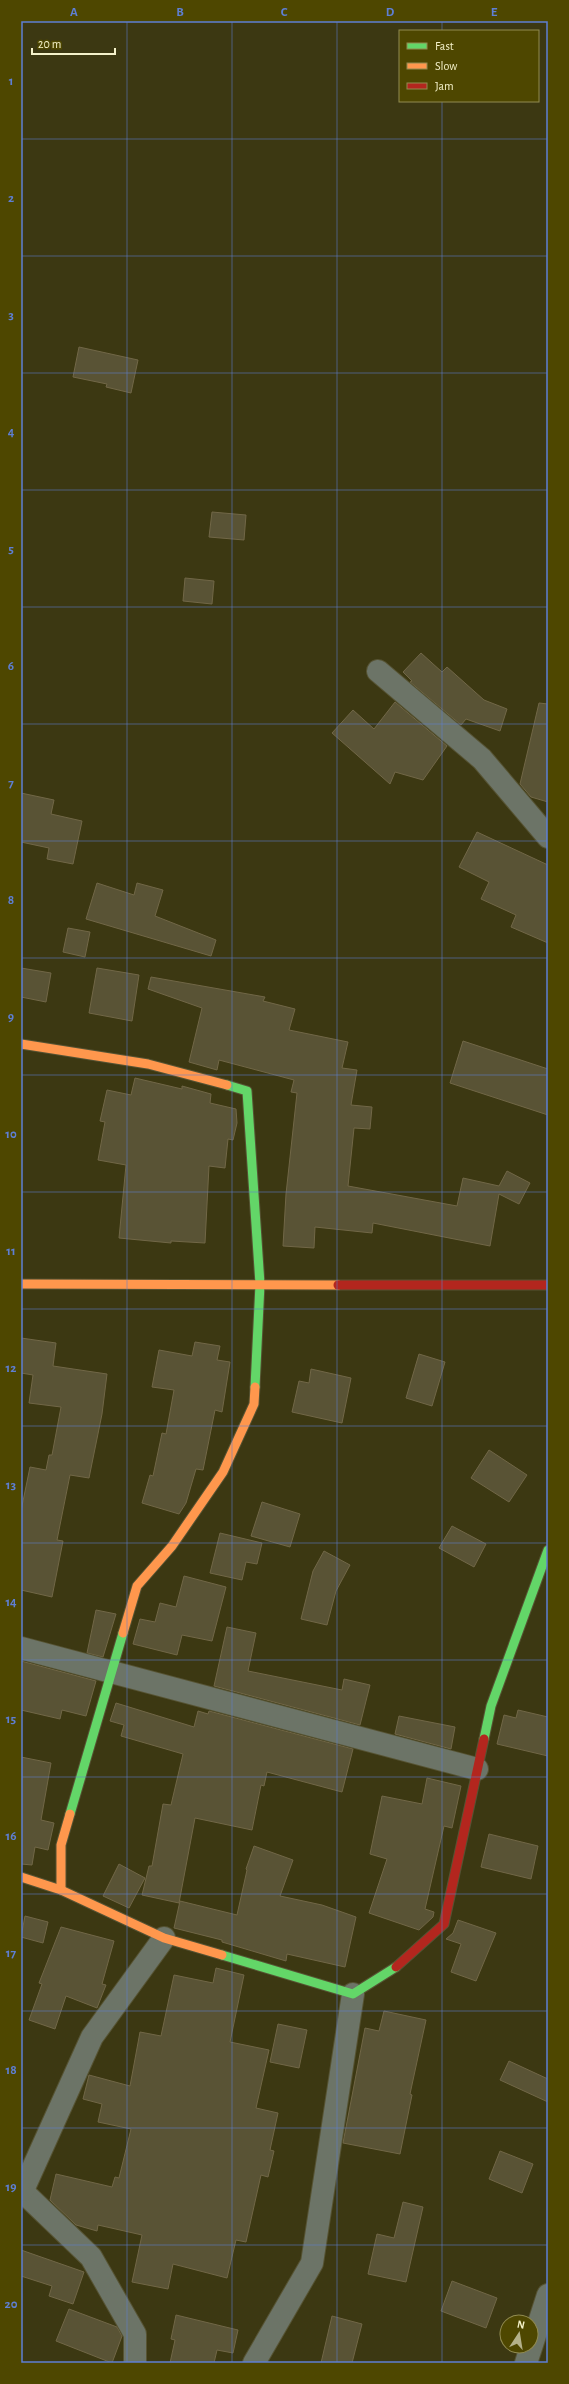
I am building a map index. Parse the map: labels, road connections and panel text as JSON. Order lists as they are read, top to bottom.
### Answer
{
  "legend": ["Fast", "Slow", "Jam"],
  "scale_bar": "20 m",
  "north": "top",
  "grid": {
    "columns": [
      "A",
      "B",
      "C",
      "D",
      "E"
    ],
    "rows": [
      "1",
      "2",
      "3",
      "4",
      "5",
      "6",
      "7",
      "8",
      "9",
      "10",
      "11",
      "12",
      "13",
      "14",
      "15",
      "16",
      "17",
      "18",
      "19",
      "20"
    ]
  }
}
